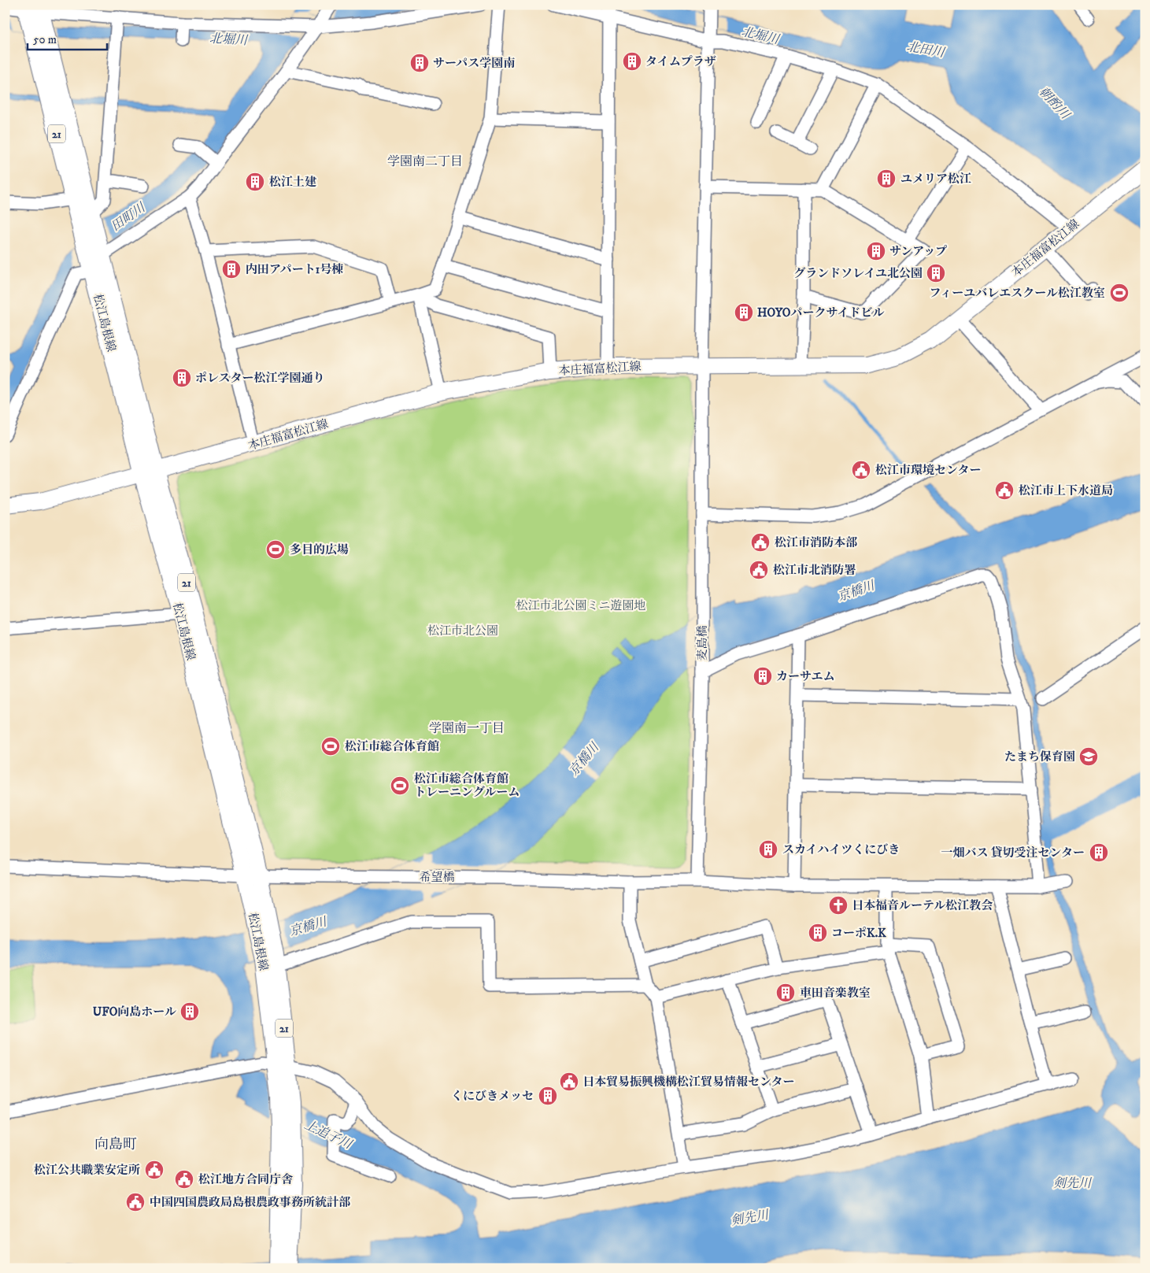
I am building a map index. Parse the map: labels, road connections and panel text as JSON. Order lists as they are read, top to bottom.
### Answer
{
  "streets": {
    "main road": ["21", "本庄福富松江線", "松江島根線"],
    "street": ["麦島橋", "希望橋"]
  },
  "crossings": [
    ["本庄福富松江線", "松江島根線"],
    ["本庄福富松江線", "麦島橋"],
    ["松江島根線", "希望橋"],
    ["麦島橋", "希望橋"]
  ],
  "districts": ["学園南二丁目", "学園南一丁目", "向島町"],
  "water": [
    "北堀川",
    "北田川",
    "朝酌川",
    "田町川",
    "京橋川",
    "上追子川",
    "剣先川"
  ],
  "parks": ["松江市北公園ミニ遊園地", "松江市北公園"],
  "places": {
    "building": [
      "タイムプラザ",
      "サーパス学園南",
      "ユメリア松江",
      "松江土建",
      "サンアップ",
      "内田アパート1号棟",
      "グランドソレイユ北公園",
      "HOYOパークサイドビル",
      "ポレスター松江学園通り",
      "カーサエム",
      "スカイハイツくにびき",
      "一畑バス 貸切受注センター",
      "コーポK.K",
      "車田音楽教室",
      "UFO向島ホール",
      "くにびきメッセ"
    ],
    "sports": [
      "フィーユバレエスクール松江教室",
      "多目的広場",
      "松江市総合体育館",
      "松江市総合体育館 トレーニングルーム"
    ],
    "public building": [
      "松江市環境センター",
      "松江市上下水道局",
      "松江市消防本部",
      "松江市北消防署",
      "日本貿易振興機構松江貿易情報センター",
      "松江公共職業安定所",
      "松江地方合同庁舎",
      "中国四国農政局島根農政事務所統計部"
    ],
    "school or university": ["たまち保育園"],
    "church": ["日本福音ルーテル松江教会"]
  },
  "scale_bar": "50 m"
}
